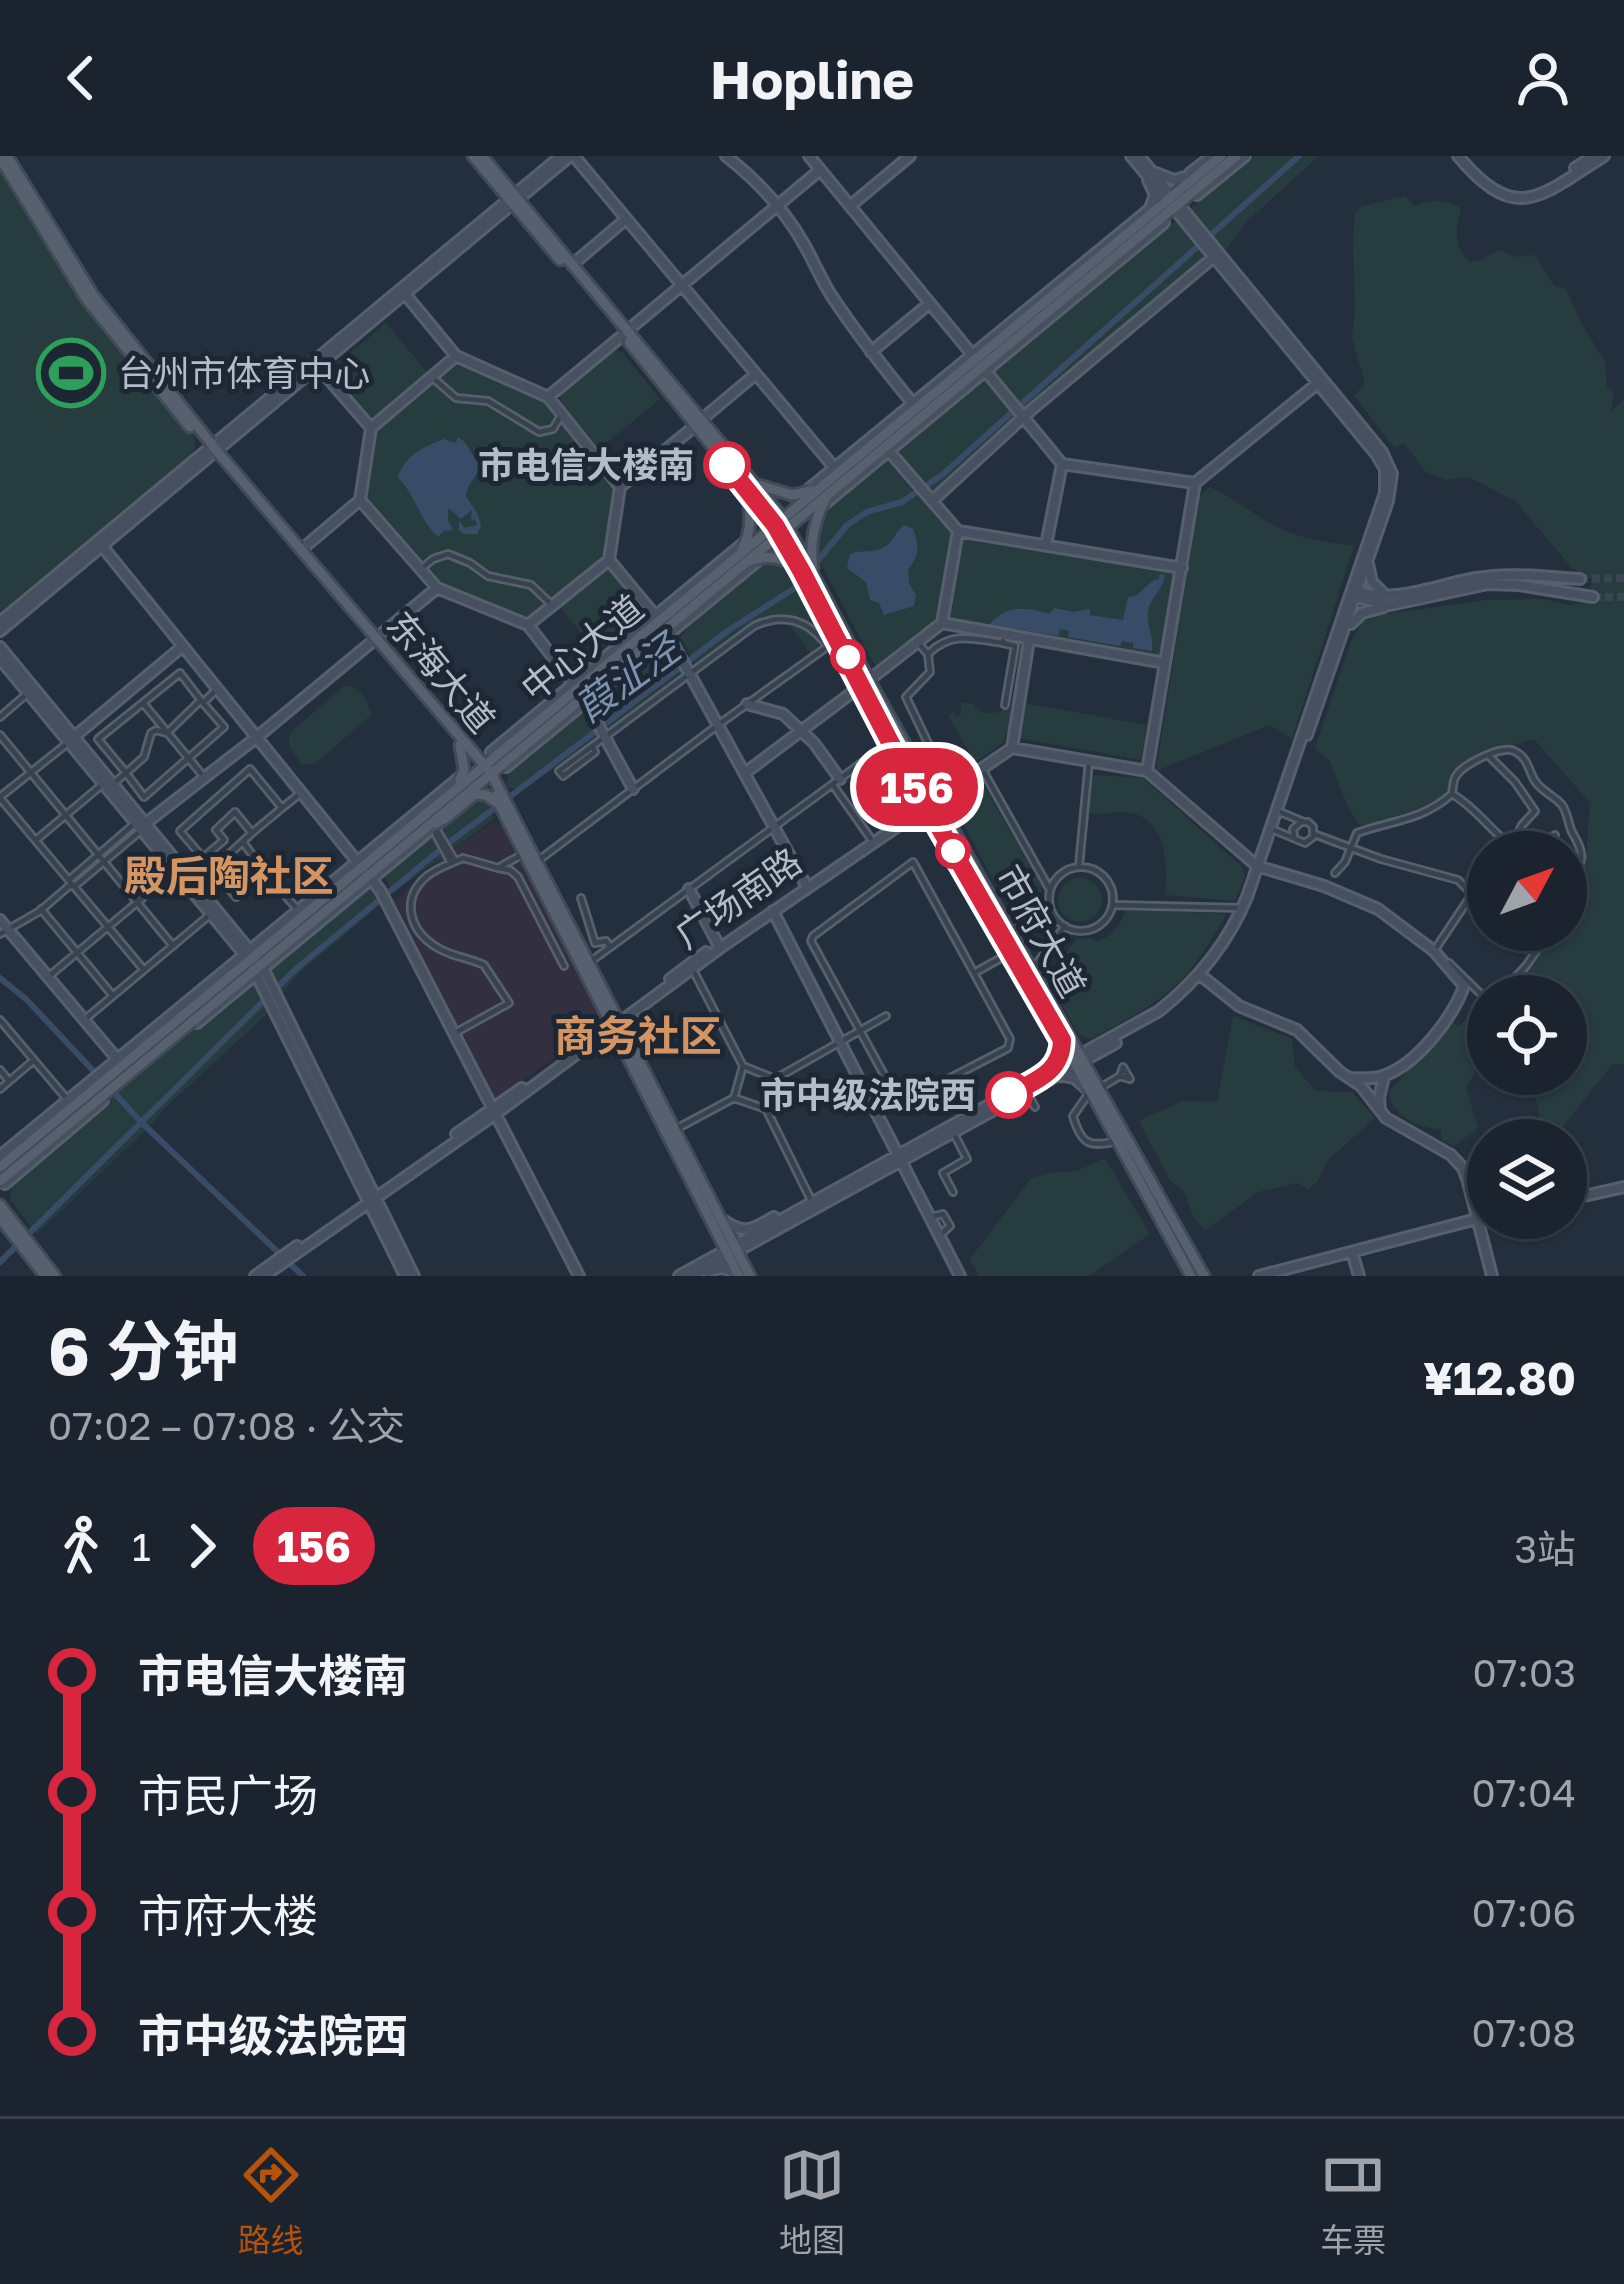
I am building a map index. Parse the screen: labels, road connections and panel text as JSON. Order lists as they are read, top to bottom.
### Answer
{
  "streets": {
    "main road": [
      "中心大道",
      "东海大道",
      "广场南路",
      "市府大道"
    ]
  },
  "crossings": [
    ["中心大道", "东海大道"],
    ["中心大道", "市府大道"],
    ["东海大道", "广场南路"],
    ["广场南路", "市府大道"]
  ],
  "districts": ["殿后陶社区", "商务社区"],
  "water": ["葭沚泾"],
  "places": {
    "sports": ["台州市体育中心"],
    "other": ["市电信大楼南", "市中级法院西"]
  },
  "lines": ["bus line 156"],
  "north": "top right",
  "page": {
    "header": "Hopline",
    "on_map": "156",
    "heading": ["6 分钟", "07:02 – 07:08 · 公交", "¥12.80"],
    "legs": ["1", "156", "3站"],
    "list": [
      {
        "name": "市电信大楼南",
        "value": "07:03"
      },
      {
        "name": "市民广场",
        "value": "07:04"
      },
      {
        "name": "市府大楼",
        "value": "07:06"
      },
      {
        "name": "市中级法院西",
        "value": "07:08"
      }
    ],
    "tabs": ["路线", "地图", "车票"]
  }
}
